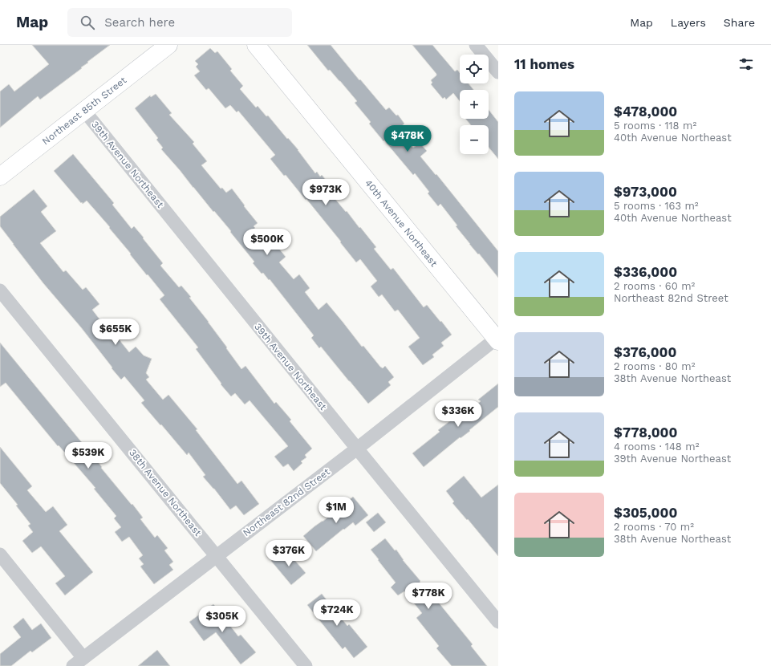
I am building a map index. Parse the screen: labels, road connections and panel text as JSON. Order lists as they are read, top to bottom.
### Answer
{
  "streets": {
    "street": [
      "Northeast 85th Street",
      "39th Avenue Northeast",
      "40th Avenue Northeast",
      "38th Avenue Northeast",
      "Northeast 82nd Street"
    ]
  },
  "crossings": [
    ["Northeast 85th Street", "39th Avenue Northeast"],
    ["39th Avenue Northeast", "Northeast 82nd Street"],
    ["40th Avenue Northeast", "Northeast 82nd Street"],
    ["38th Avenue Northeast", "Northeast 82nd Street"]
  ],
  "page": {
    "header": "Map",
    "search": "Search here",
    "nav": ["Map", "Layers", "Share"],
    "heading": "11 homes",
    "map_buttons": ["+", "−"],
    "list": [
      {
        "name": "$478,000",
        "note": "5 rooms · 118 m² · 40th Avenue Northeast"
      },
      {
        "name": "$973,000",
        "note": "5 rooms · 163 m² · 40th Avenue Northeast"
      },
      {
        "name": "$336,000",
        "note": "2 rooms · 60 m² · Northeast 82nd Street"
      },
      {
        "name": "$376,000",
        "note": "2 rooms · 80 m² · 38th Avenue Northeast"
      },
      {
        "name": "$778,000",
        "note": "4 rooms · 148 m² · 39th Avenue Northeast"
      },
      {
        "name": "$305,000",
        "note": "2 rooms · 70 m² · 38th Avenue Northeast"
      }
    ],
    "price": [
      "$478K",
      "$973K",
      "$500K",
      "$655K",
      "$336K",
      "$539K",
      "$1M",
      "$376K",
      "$778K",
      "$724K",
      "$305K"
    ]
  }
}
